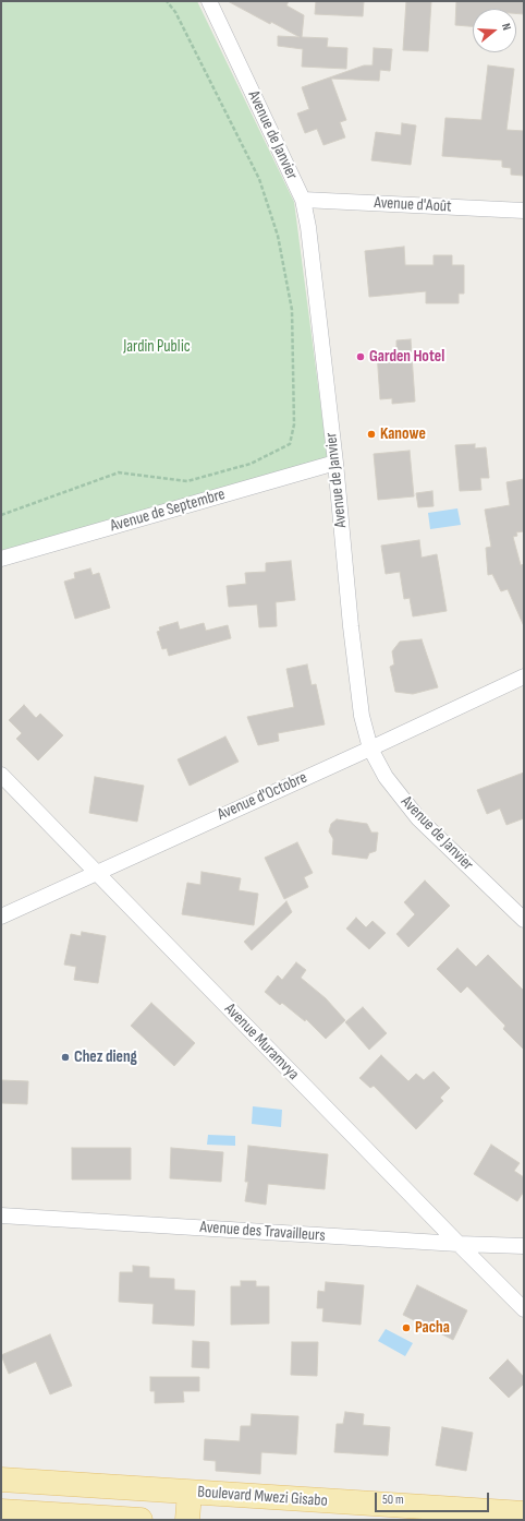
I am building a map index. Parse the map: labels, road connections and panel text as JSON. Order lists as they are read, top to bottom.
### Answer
{
  "streets": {
    "main road": ["Boulevard Mwezi Gisabo"],
    "street": [
      "Avenue de Janvier",
      "Avenue d'Août",
      "Avenue de Septembre",
      "Avenue d'Octobre",
      "Avenue Muramvya",
      "Avenue des Travailleurs"
    ]
  },
  "crossings": [
    ["Avenue de Janvier", "Avenue d'Août"],
    ["Avenue de Janvier", "Avenue de Septembre"],
    ["Avenue de Janvier", "Avenue d'Octobre"],
    ["Avenue d'Octobre", "Avenue Muramvya"],
    ["Avenue Muramvya", "Avenue des Travailleurs"]
  ],
  "parks": ["Jardin Public"],
  "places": [
    "Garden Hotel",
    "Kanowe",
    "Chez dieng",
    "Pacha"
  ],
  "scale_bar": "50 m",
  "north": "right"
}
